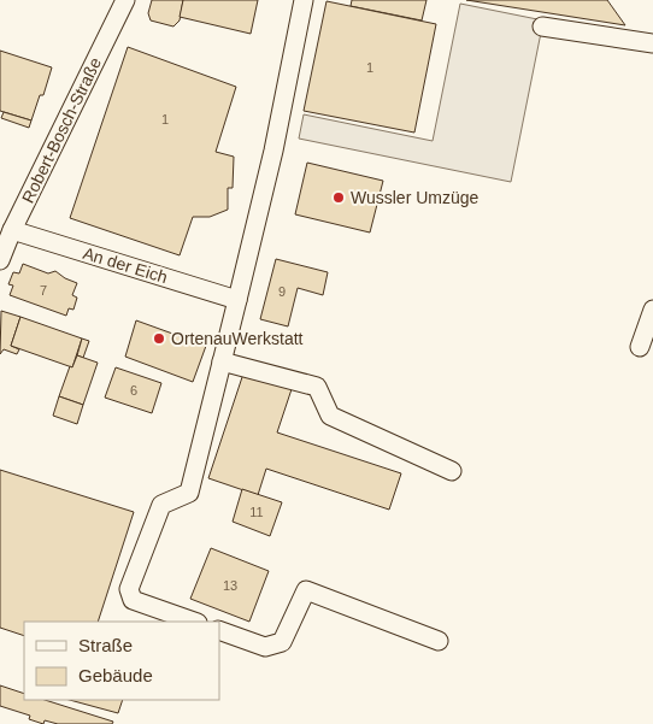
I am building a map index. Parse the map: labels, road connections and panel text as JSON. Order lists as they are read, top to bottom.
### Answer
{
  "streets": {
    "street": ["Robert-Bosch-Straße", "An der Eich"]
  },
  "crossings": [
    ["Robert-Bosch-Straße", "An der Eich"]
  ],
  "places": ["Wussler Umzüge", "OrtenauWerkstatt"],
  "house_numbers": [
    "1",
    "1",
    "7",
    "9",
    "6",
    "11",
    "13"
  ],
  "legend": ["Straße", "Gebäude"]
}
